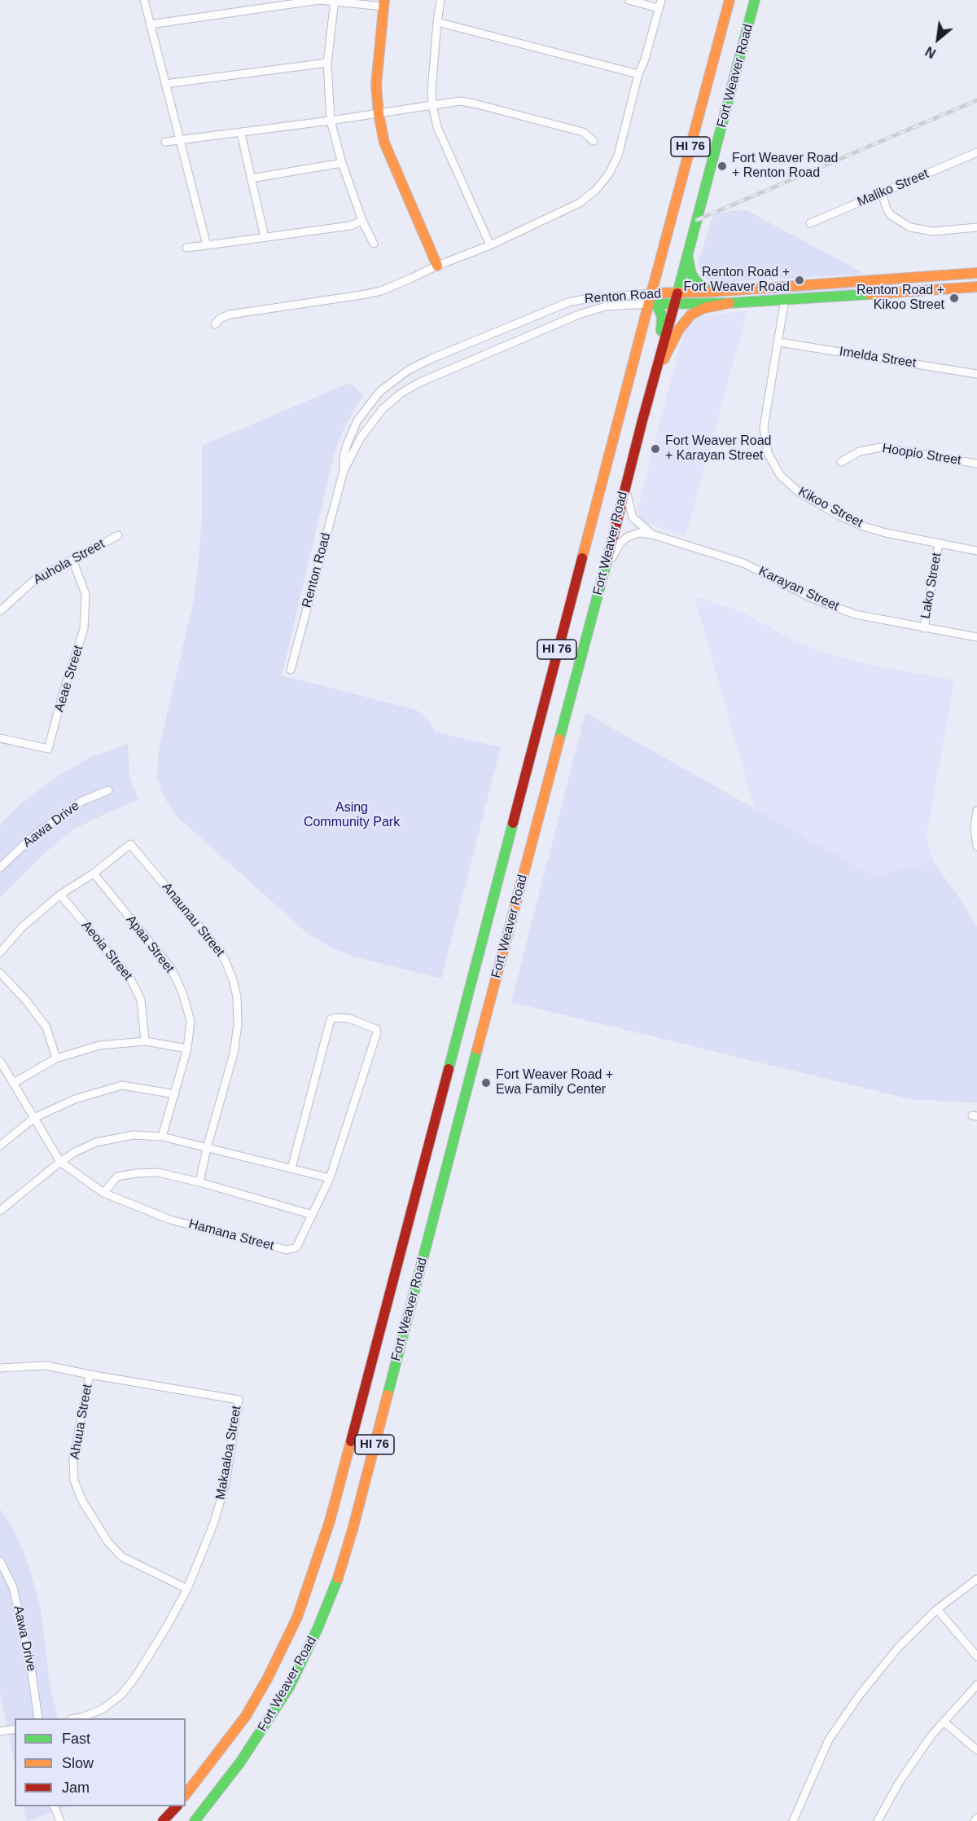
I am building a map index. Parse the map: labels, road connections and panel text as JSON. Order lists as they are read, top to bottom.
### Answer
{
  "streets": {
    "main road": ["Fort Weaver Road", "HI 76", "Renton Road"],
    "street": [
      "Maliko Street",
      "Imelda Street",
      "Hoopio Street",
      "Kikoo Street",
      "Auhola Street",
      "Lako Street",
      "Karayan Street",
      "Aeae Street",
      "Aawa Drive",
      "Anaunau Street",
      "Apaa Street",
      "Aeoia Street",
      "Hamana Street",
      "Ahuua Street",
      "Makaaloa Street"
    ]
  },
  "crossings": [
    ["Fort Weaver Road", "Renton Road"],
    ["Fort Weaver Road", "Karayan Street"],
    ["Renton Road", "Kikoo Street"],
    ["Imelda Street", "Kikoo Street"],
    ["Kikoo Street", "Lako Street"],
    ["Auhola Street", "Aeae Street"],
    ["Lako Street", "Karayan Street"],
    ["Anaunau Street", "Apaa Street"],
    ["Ahuua Street", "Makaaloa Street"]
  ],
  "parks": ["Asing Community Park"],
  "places": [
    "Fort Weaver Road + Renton Road",
    "Renton Road + Fort Weaver Road",
    "Renton Road + Kikoo Street",
    "Fort Weaver Road + Karayan Street",
    "Fort Weaver Road + Ewa Family Center"
  ],
  "legend": ["Fast", "Slow", "Jam"],
  "north": "bottom left"
}
